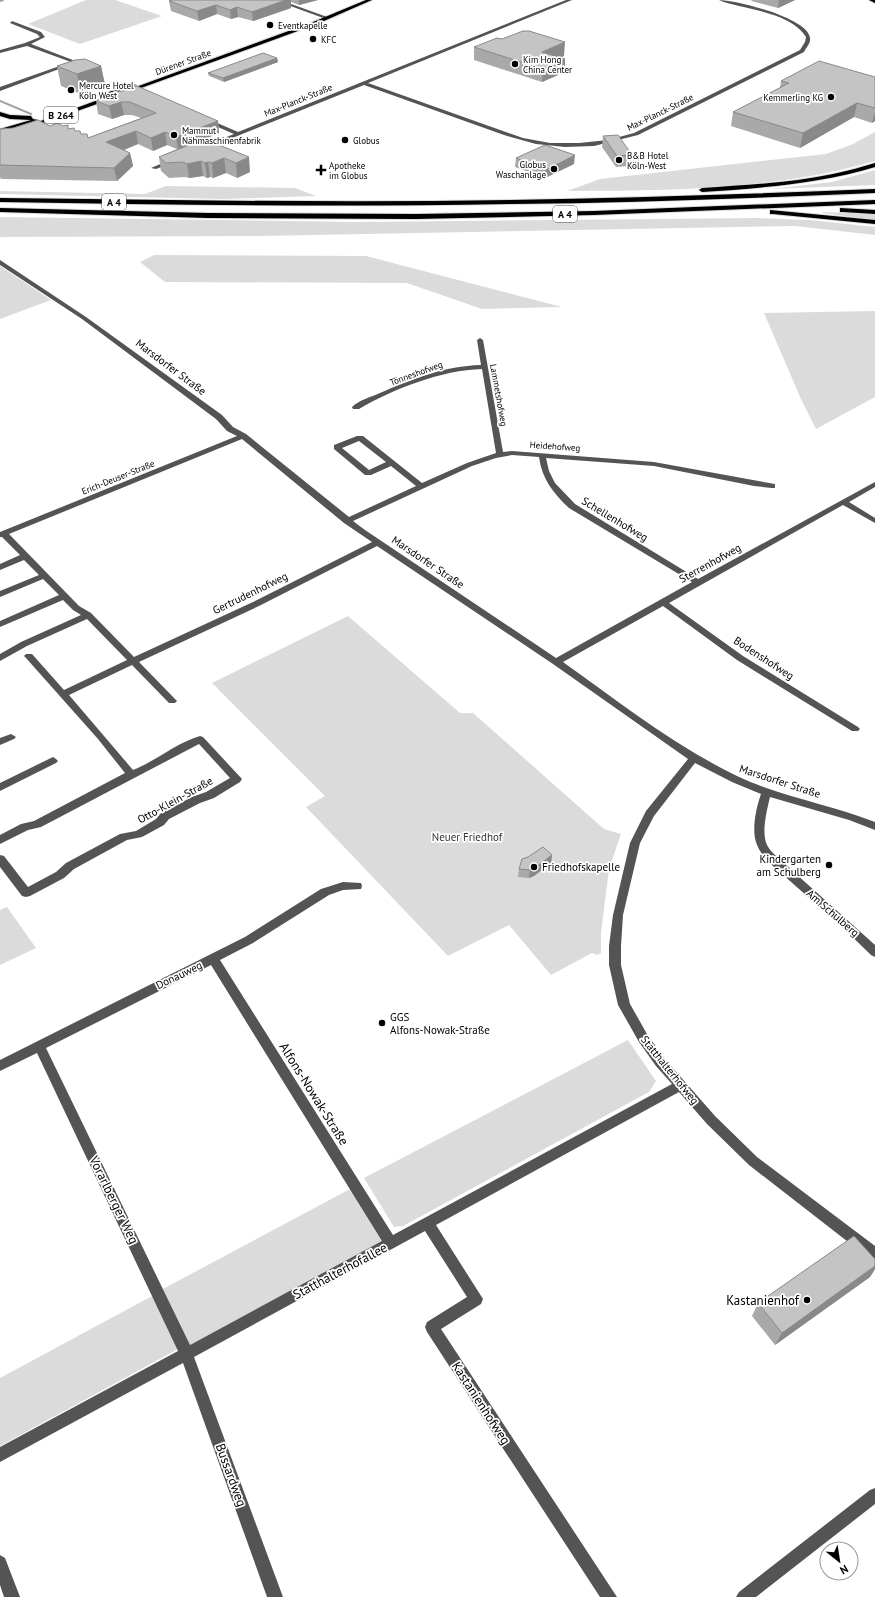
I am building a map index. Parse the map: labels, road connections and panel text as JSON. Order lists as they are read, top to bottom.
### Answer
{
  "streets": {
    "highway": ["A 4"],
    "main road": ["Dürener Straße", "B 264"],
    "street": [
      "Max-Planck-Straße",
      "Marsdorfer Straße",
      "Tönneshofweg",
      "Lammetshofweg",
      "Heidehofweg",
      "Erich-Deuser-Straße",
      "Schellenhofweg",
      "Sterrenhofweg",
      "Gertrudenhofweg",
      "Bodenshofweg",
      "Otto-Klein-Straße",
      "Am Schulberg",
      "Donauweg",
      "Statthalterhofweg",
      "Alfons-Nowak-Straße",
      "Vorarlberger Weg",
      "Statthalterhofallee",
      "Kastanienhofweg",
      "Bussardweg"
    ]
  },
  "crossings": [
    ["Dürener Straße", "B 264"],
    ["Marsdorfer Straße", "Heidehofweg"],
    ["Marsdorfer Straße", "Erich-Deuser-Straße"],
    ["Marsdorfer Straße", "Sterrenhofweg"],
    ["Marsdorfer Straße", "Gertrudenhofweg"],
    ["Marsdorfer Straße", "Am Schulberg"],
    ["Marsdorfer Straße", "Statthalterhofweg"],
    ["Tönneshofweg", "Lammetshofweg"],
    ["Lammetshofweg", "Heidehofweg"],
    ["Heidehofweg", "Schellenhofweg"],
    ["Schellenhofweg", "Sterrenhofweg"],
    ["Sterrenhofweg", "Bodenshofweg"],
    ["Donauweg", "Alfons-Nowak-Straße"],
    ["Donauweg", "Vorarlberger Weg"],
    ["Statthalterhofweg", "Statthalterhofallee"],
    ["Alfons-Nowak-Straße", "Statthalterhofallee"],
    ["Vorarlberger Weg", "Statthalterhofallee"],
    ["Vorarlberger Weg", "Bussardweg"],
    ["Statthalterhofallee", "Kastanienhofweg"],
    ["Statthalterhofallee", "Bussardweg"]
  ],
  "parks": ["Neuer Friedhof"],
  "places": {
    "other": [
      "Eventkapelle",
      "KFC",
      "Kim Hong China Center",
      "Mercure Hotel Köln West",
      "Kemmerling KG",
      "Mammut Nähmaschinenfabrik",
      "Globus",
      "B&B Hotel Köln-West",
      "Globus Waschanlage",
      "Kindergarten am Schulberg",
      "Friedhofskapelle",
      "GGS Alfons-Nowak-Straße",
      "Kastanienhof"
    ],
    "health": ["Apotheke im Globus"]
  },
  "north": "bottom right"
}
